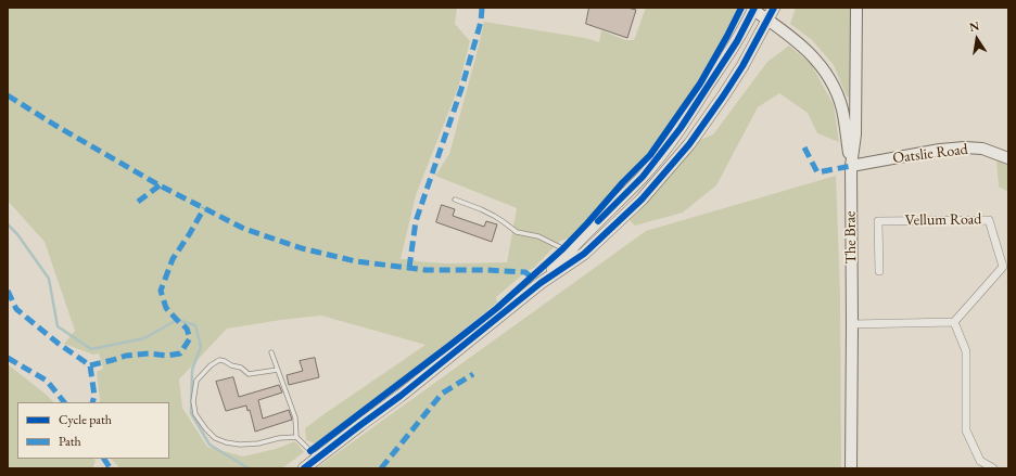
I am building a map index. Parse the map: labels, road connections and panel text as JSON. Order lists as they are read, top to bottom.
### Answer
{
  "streets": {
    "main road": ["Oatslie Road", "The Brae"],
    "street": ["Vellum Road"]
  },
  "crossings": [
    ["Oatslie Road", "The Brae"]
  ],
  "legend": ["Cycle path", "Path"],
  "north": "top"
}
